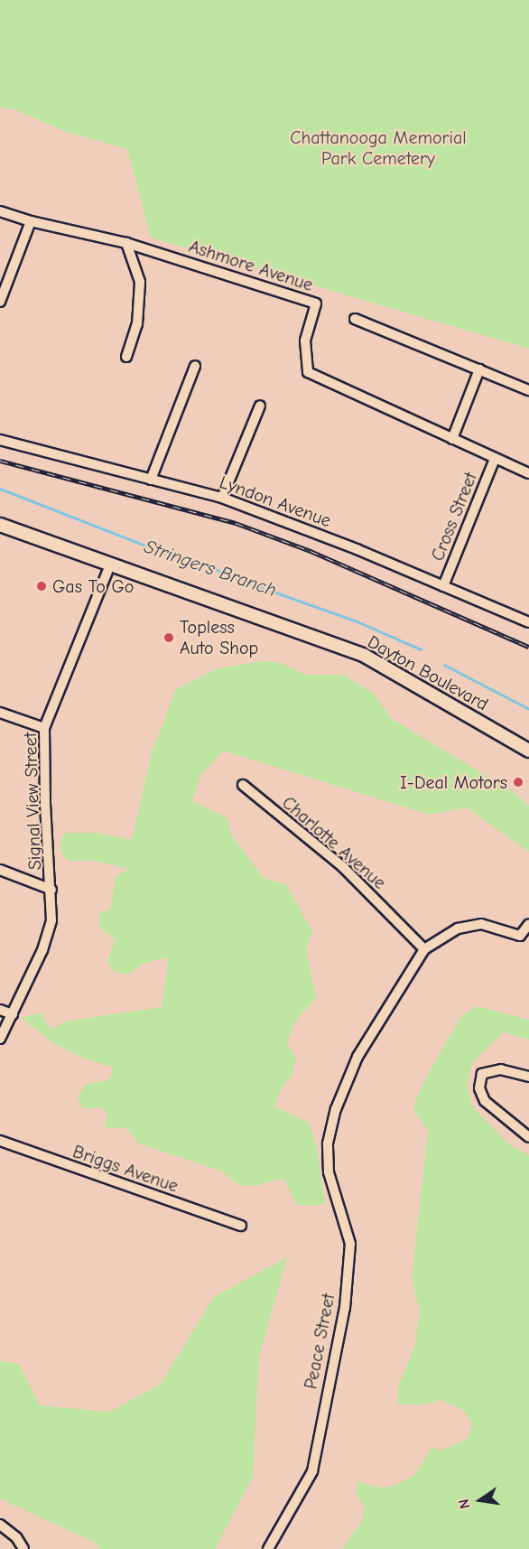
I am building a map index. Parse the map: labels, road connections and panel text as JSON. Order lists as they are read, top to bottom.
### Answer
{
  "streets": {
    "main road": ["Dayton Boulevard"],
    "street": [
      "Ashmore Avenue",
      "Lyndon Avenue",
      "Cross Street",
      "Signal View Street",
      "Charlotte Avenue",
      "Briggs Avenue",
      "Peace Street"
    ]
  },
  "crossings": [
    ["Ashmore Avenue", "Cross Street"],
    ["Lyndon Avenue", "Cross Street"],
    ["Dayton Boulevard", "Signal View Street"],
    ["Charlotte Avenue", "Peace Street"]
  ],
  "water": ["Stringers Branch"],
  "parks": ["Chattanooga Memorial Park Cemetery"],
  "places": ["Gas To Go", "Topless Auto Shop", "I-Deal Motors"],
  "north": "left"
}
